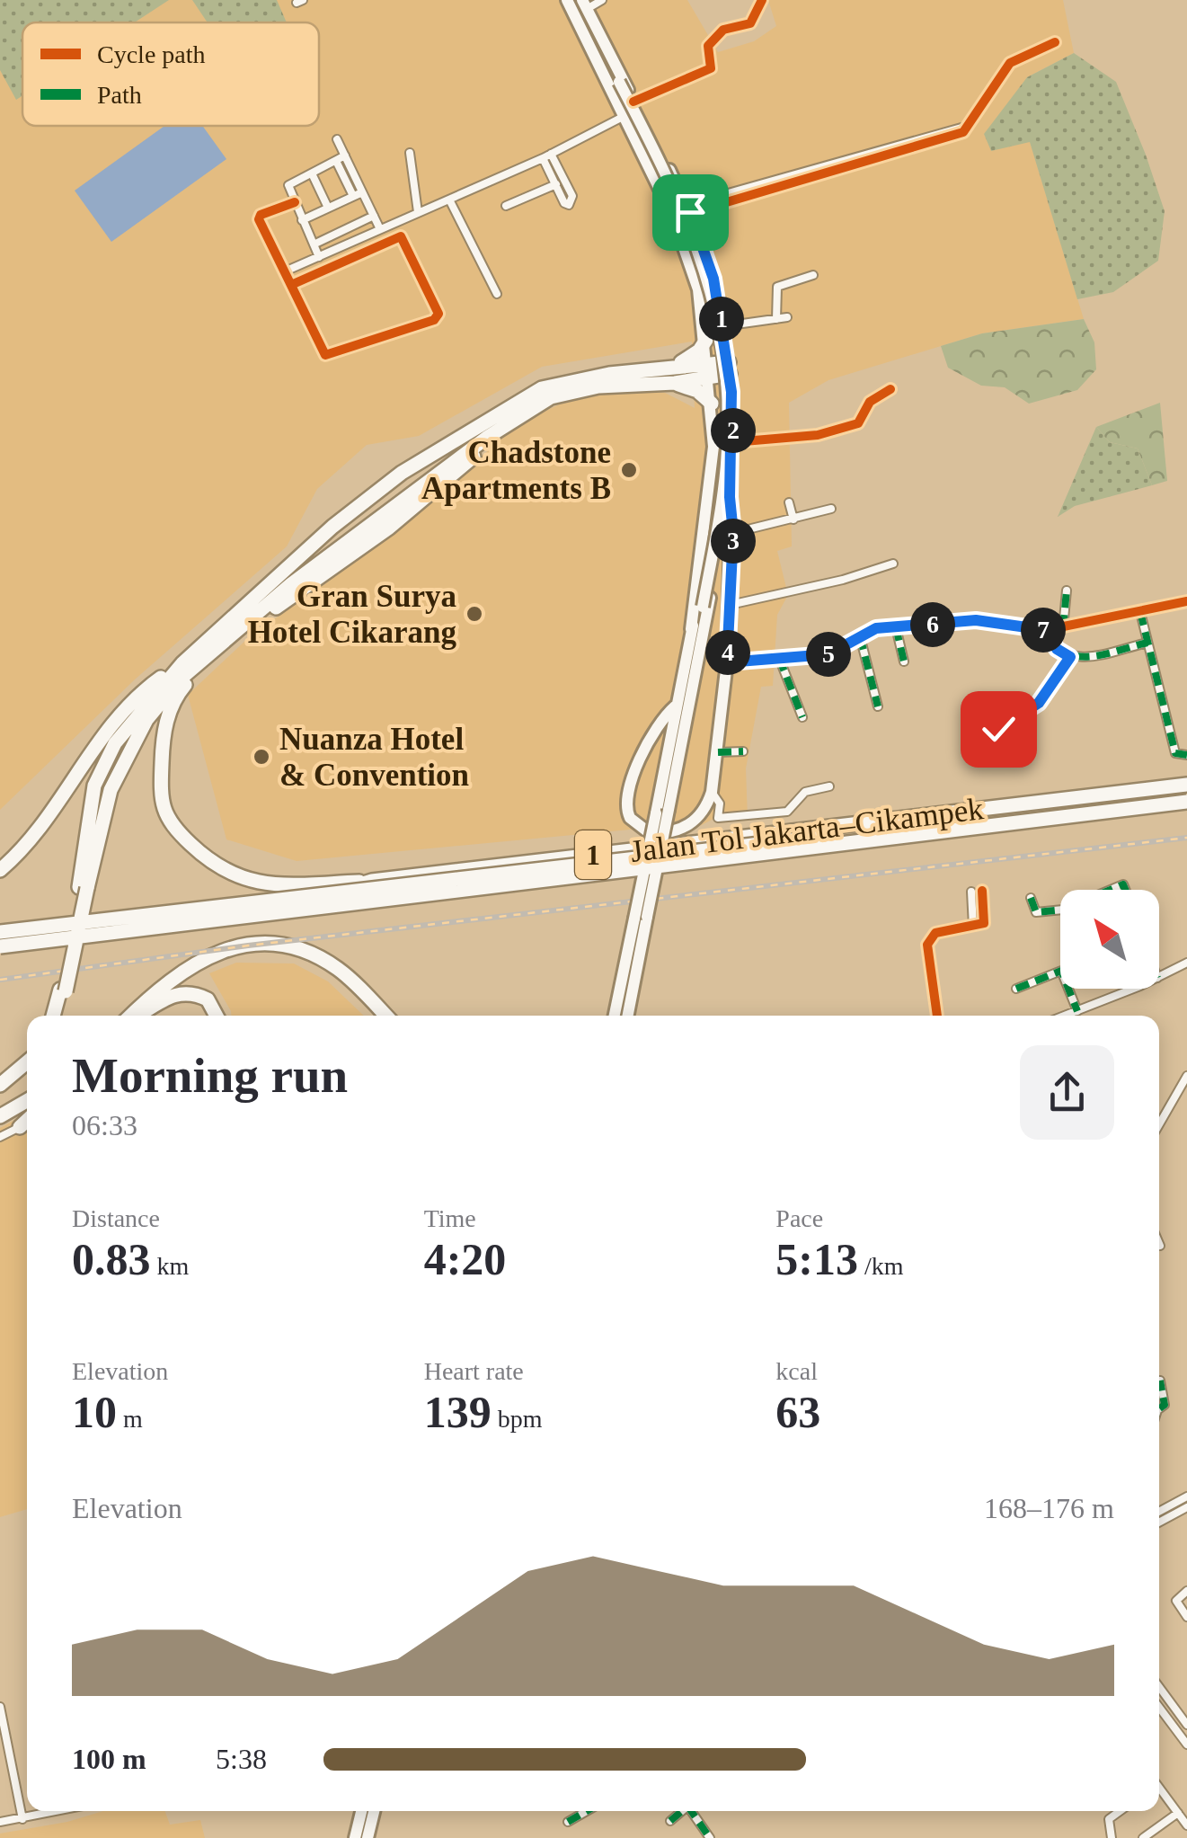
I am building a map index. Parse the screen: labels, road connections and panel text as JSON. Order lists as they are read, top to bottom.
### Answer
{
  "streets": {
    "highway": ["Jalan Tol Jakarta–Cikampek", "1"]
  },
  "crossings": [
    ["Jalan Tol Jakarta–Cikampek", "1"]
  ],
  "places": ["Chadstone Apartments B", "Gran Surya Hotel Cikarang", "Nuanza Hotel & Convention"],
  "legend": ["Cycle path", "Path"],
  "north": "top left",
  "page": {
    "pins": [
      "1",
      "2",
      "3",
      "6",
      "7",
      "4",
      "5"
    ],
    "heading": ["Morning run", "06:33"],
    "stats": [
      ["Distance", "0.83 km"],
      ["Time", "4:20"],
      ["Pace", "5:13 /km"],
      ["Elevation", "10 m"],
      ["Heart rate", "139 bpm"],
      ["kcal", "63"]
    ],
    "chart": ["Elevation", "168–176 m"],
    "list": [
      {
        "name": "100 m",
        "note": "5:38"
      }
    ]
  }
}
